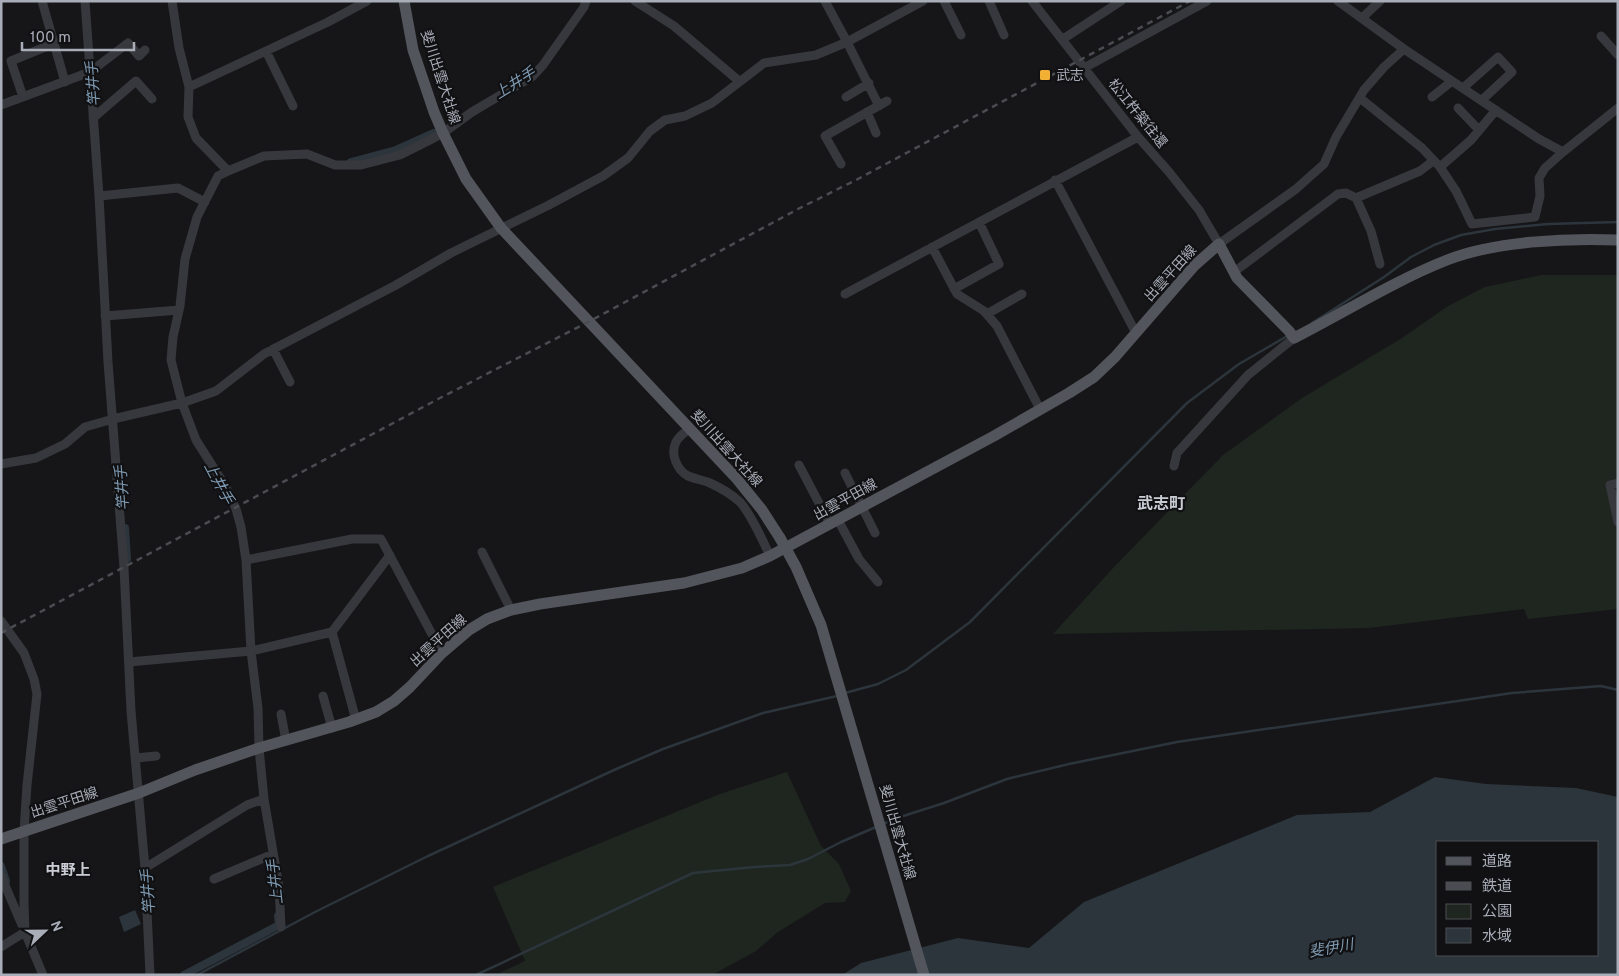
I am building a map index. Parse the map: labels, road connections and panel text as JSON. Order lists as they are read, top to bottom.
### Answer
{
  "streets": {
    "main road": ["斐川出雲大社線", "出雲平田線"],
    "street": ["松江杵築往還"]
  },
  "crossings": [
    ["松江杵築往還", "出雲平田線"]
  ],
  "districts": ["武志町", "中野上"],
  "water": ["上井手", "竿井手", "斐伊川"],
  "places": {
    "transit": ["武志"]
  },
  "legend": [
    "道路",
    "鉄道",
    "公園",
    "水域"
  ],
  "scale_bar": "100 m",
  "north": "right"
}
